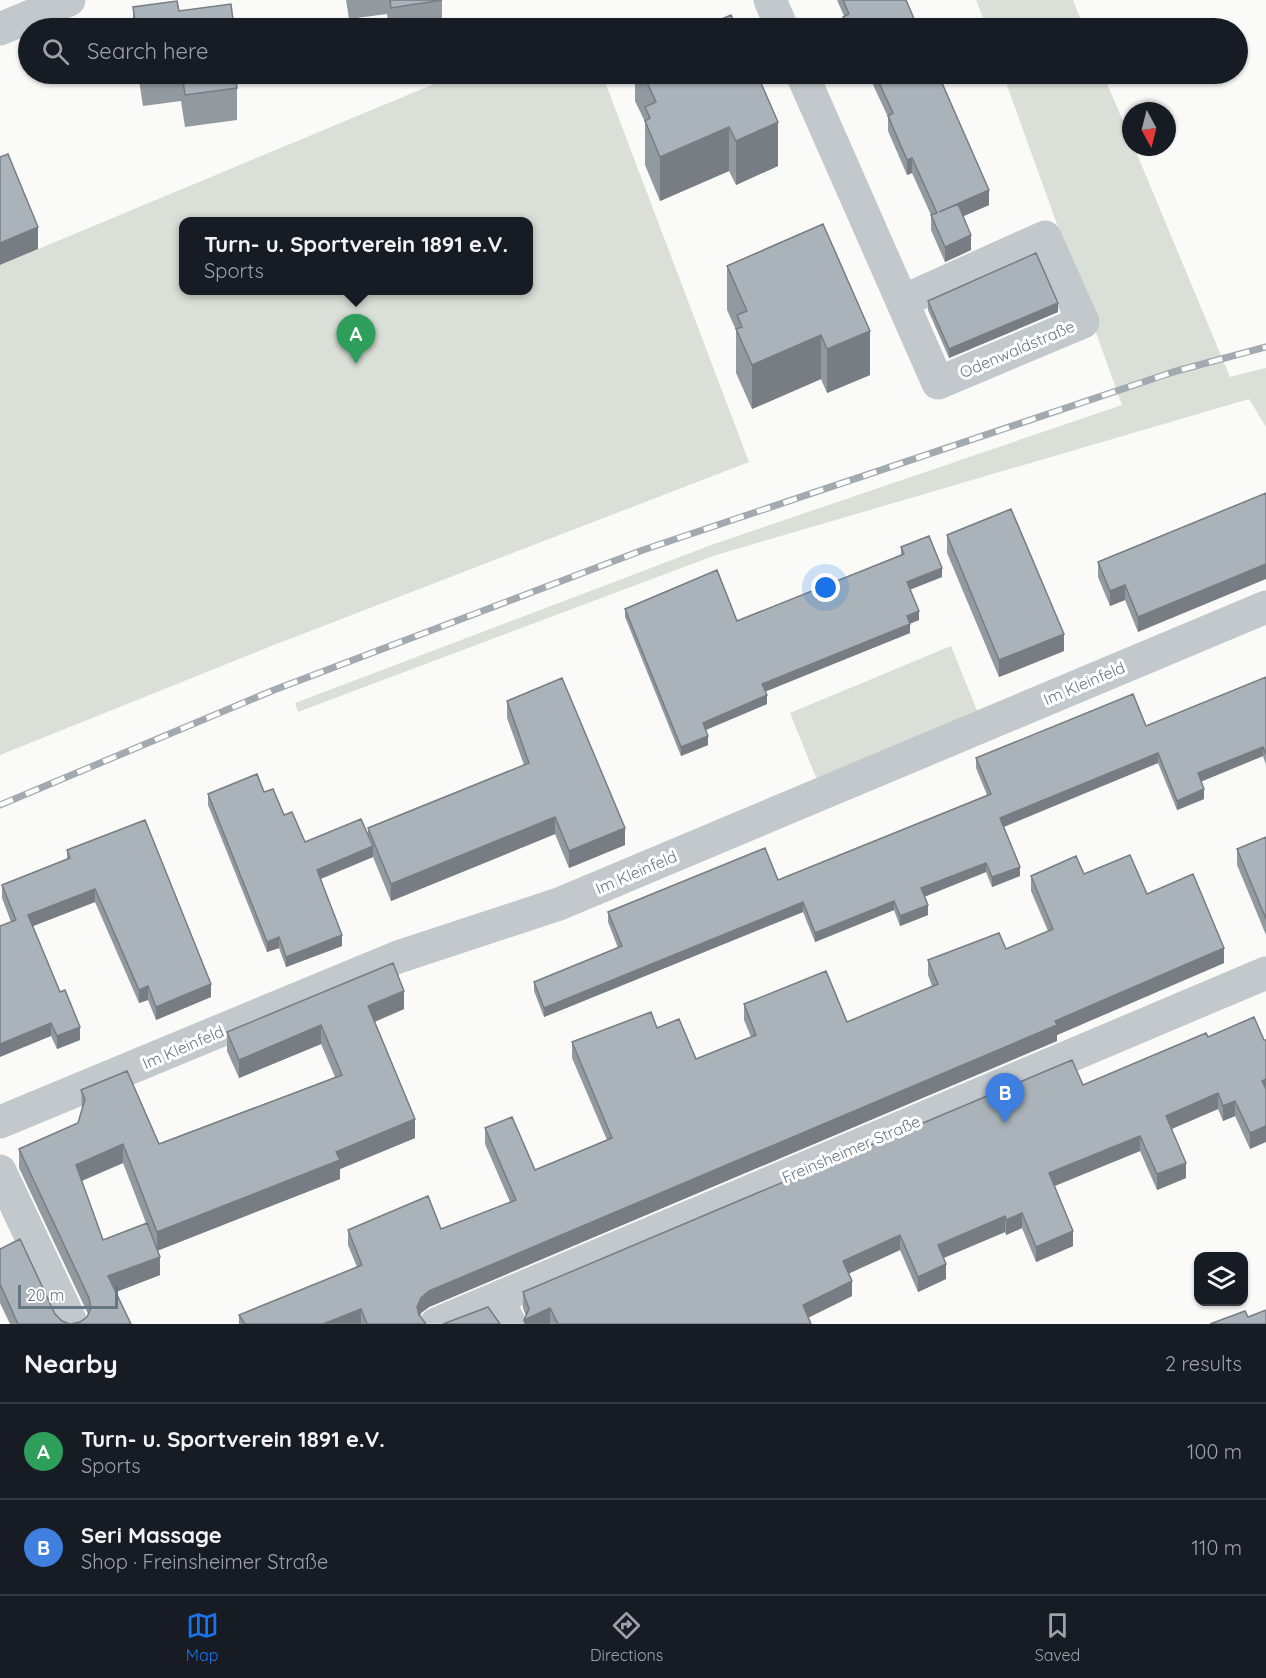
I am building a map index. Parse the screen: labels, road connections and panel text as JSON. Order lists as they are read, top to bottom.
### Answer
{
  "streets": {
    "street": ["Odenwaldstraße", "Im Kleinfeld", "Freinsheimer Straße"]
  },
  "scale_bar": "20 m",
  "north": "bottom",
  "page": {
    "search": "Search here",
    "popup": ["Turn- u. Sportverein 1891 e.V.", "Sports"],
    "pins": ["A", "B"],
    "scale": "20 m",
    "heading": ["Nearby", "2 results"],
    "list": [
      {
        "mark": "A",
        "name": "Turn- u. Sportverein 1891 e.V.",
        "note": "Sports",
        "value": "100 m"
      },
      {
        "mark": "B",
        "name": "Seri Massage",
        "note": "Shop · Freinsheimer Straße",
        "value": "110 m"
      }
    ],
    "nav": ["Map", "Directions", "Saved"]
  }
}
